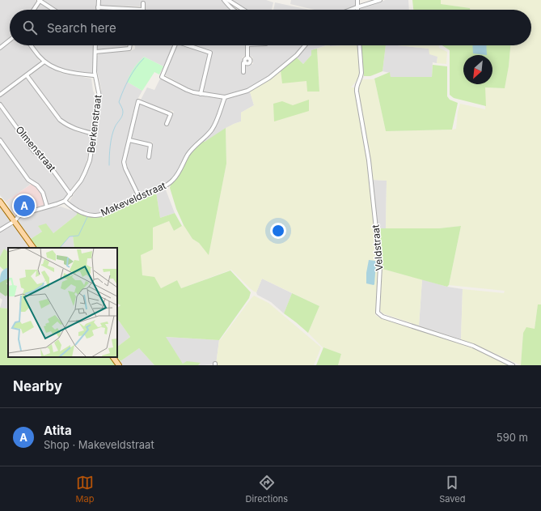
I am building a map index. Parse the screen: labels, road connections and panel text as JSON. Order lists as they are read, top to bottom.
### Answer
{
  "streets": {
    "street": [
      "Berkenstraat",
      "Olmenstraat",
      "Makeveldstraat",
      "Veldstraat"
    ]
  },
  "crossings": [
    ["Berkenstraat", "Olmenstraat"],
    ["Berkenstraat", "Makeveldstraat"]
  ],
  "north": "bottom left",
  "page": {
    "search": "Search here",
    "pins": "A",
    "heading": "Nearby",
    "list": [
      {
        "mark": "A",
        "name": "Atita",
        "note": "Shop · Makeveldstraat",
        "value": "590 m"
      }
    ],
    "nav": ["Map", "Directions", "Saved"]
  }
}
